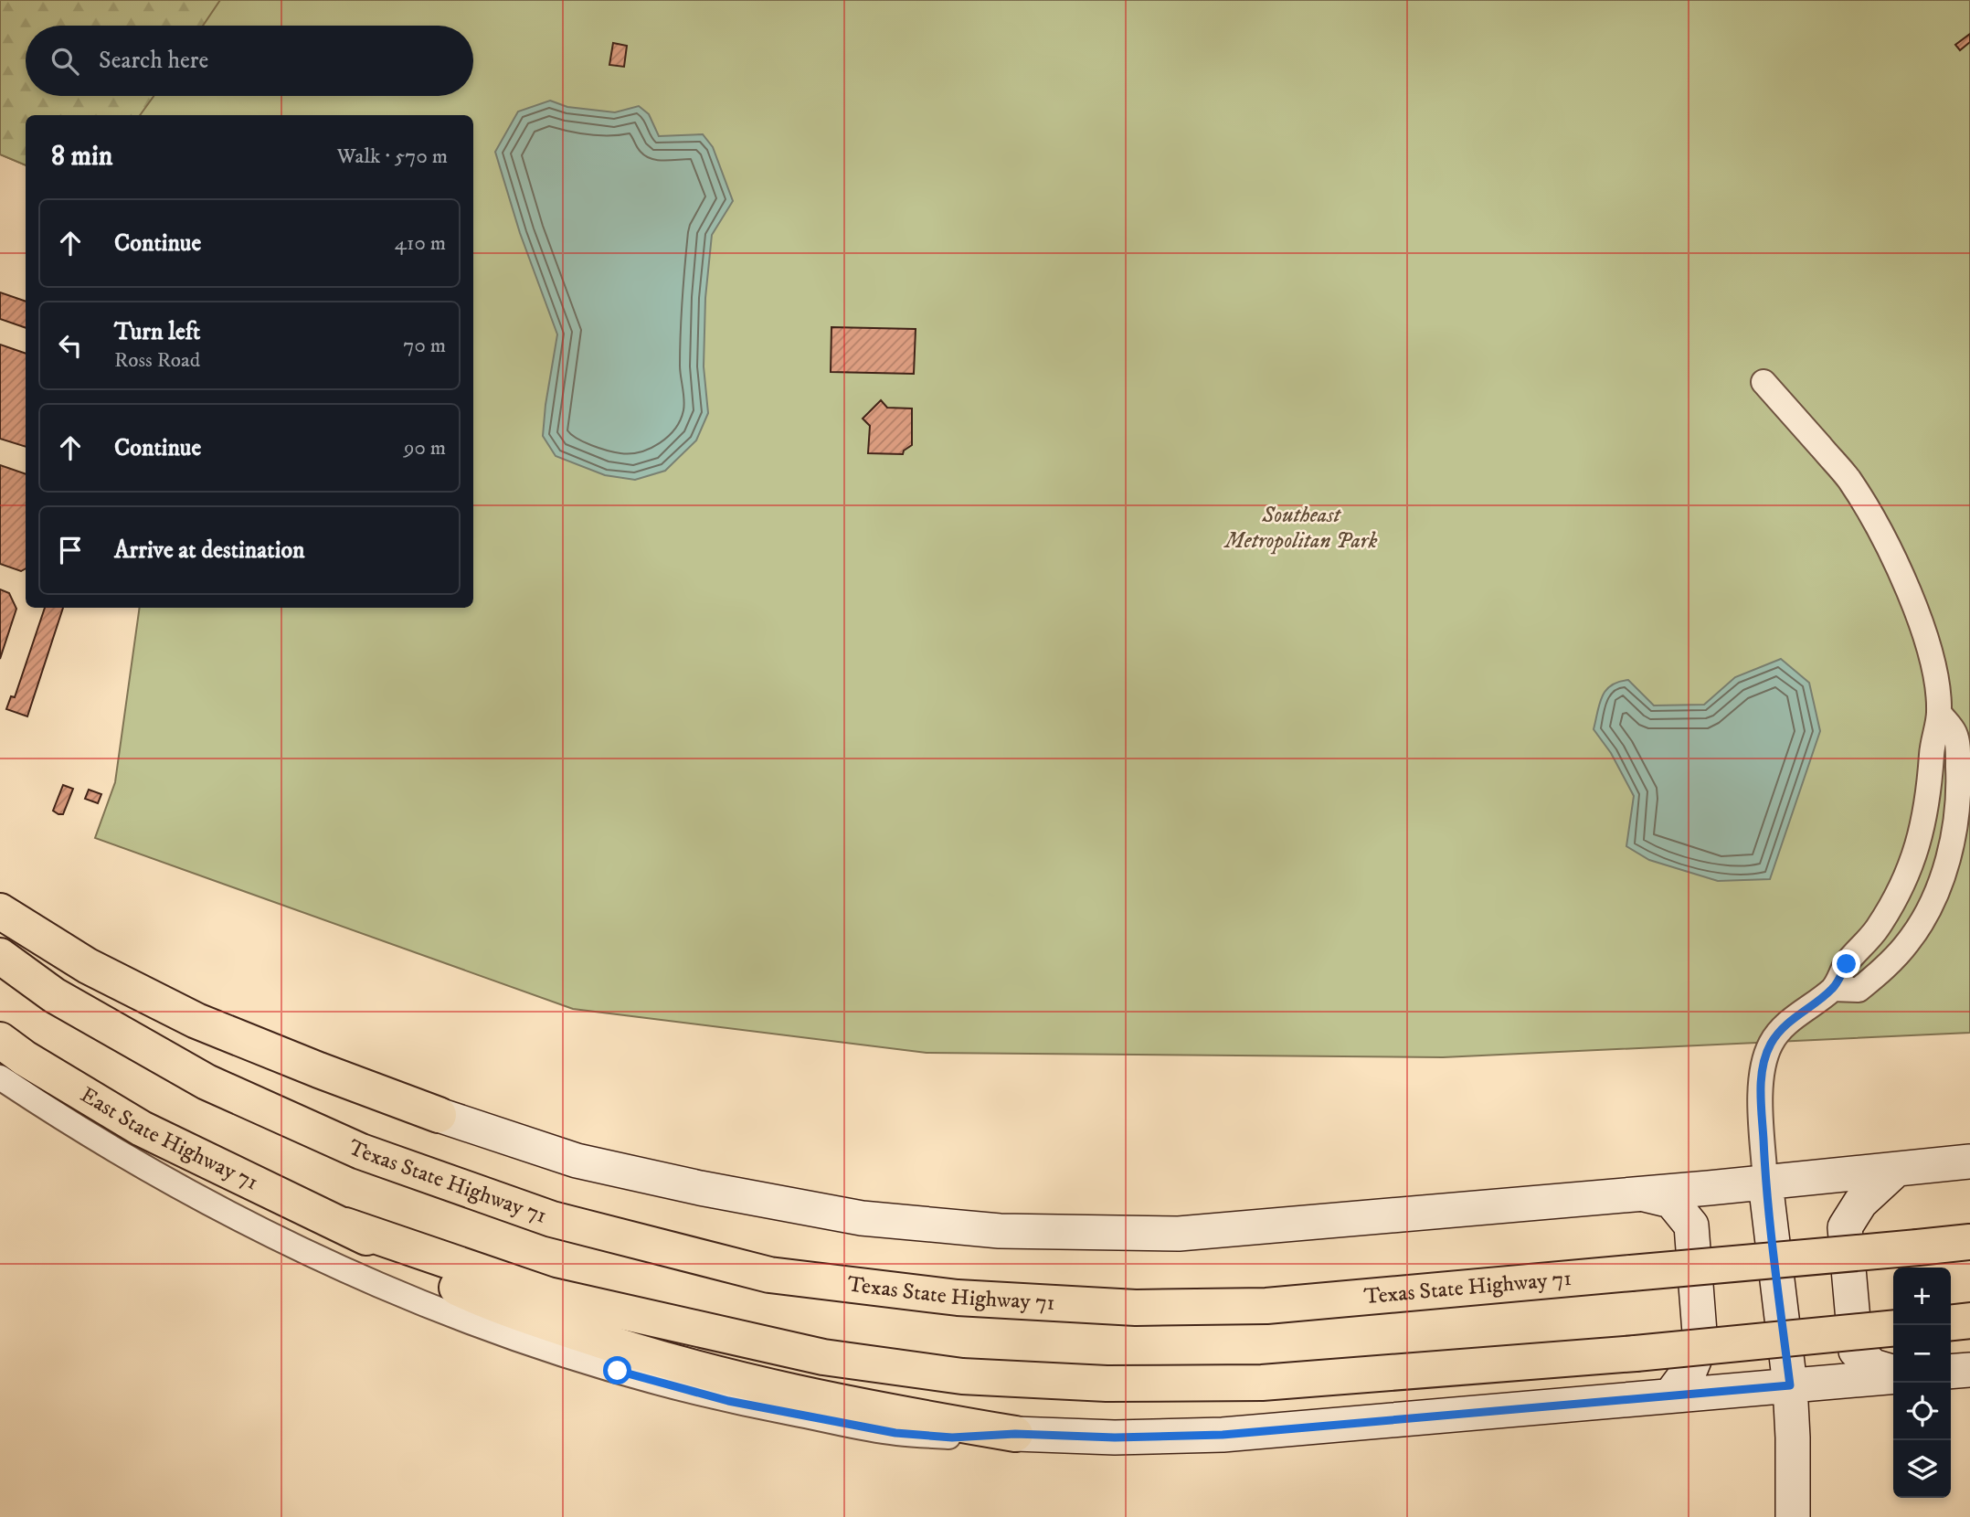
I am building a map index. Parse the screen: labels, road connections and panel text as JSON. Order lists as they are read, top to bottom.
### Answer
{
  "streets": {
    "highway": ["East State Highway 71", "Texas State Highway 71"]
  },
  "parks": ["Southeast Metropolitan Park"],
  "page": {
    "search": "Search here",
    "heading": ["8 min", "Walk · 570 m"],
    "list": [
      ["Continue", "410 m"],
      ["Turn left", "Ross Road", "70 m"],
      ["Continue", "90 m"],
      "Arrive at destination"
    ],
    "map_buttons": ["+", "−"]
  }
}
